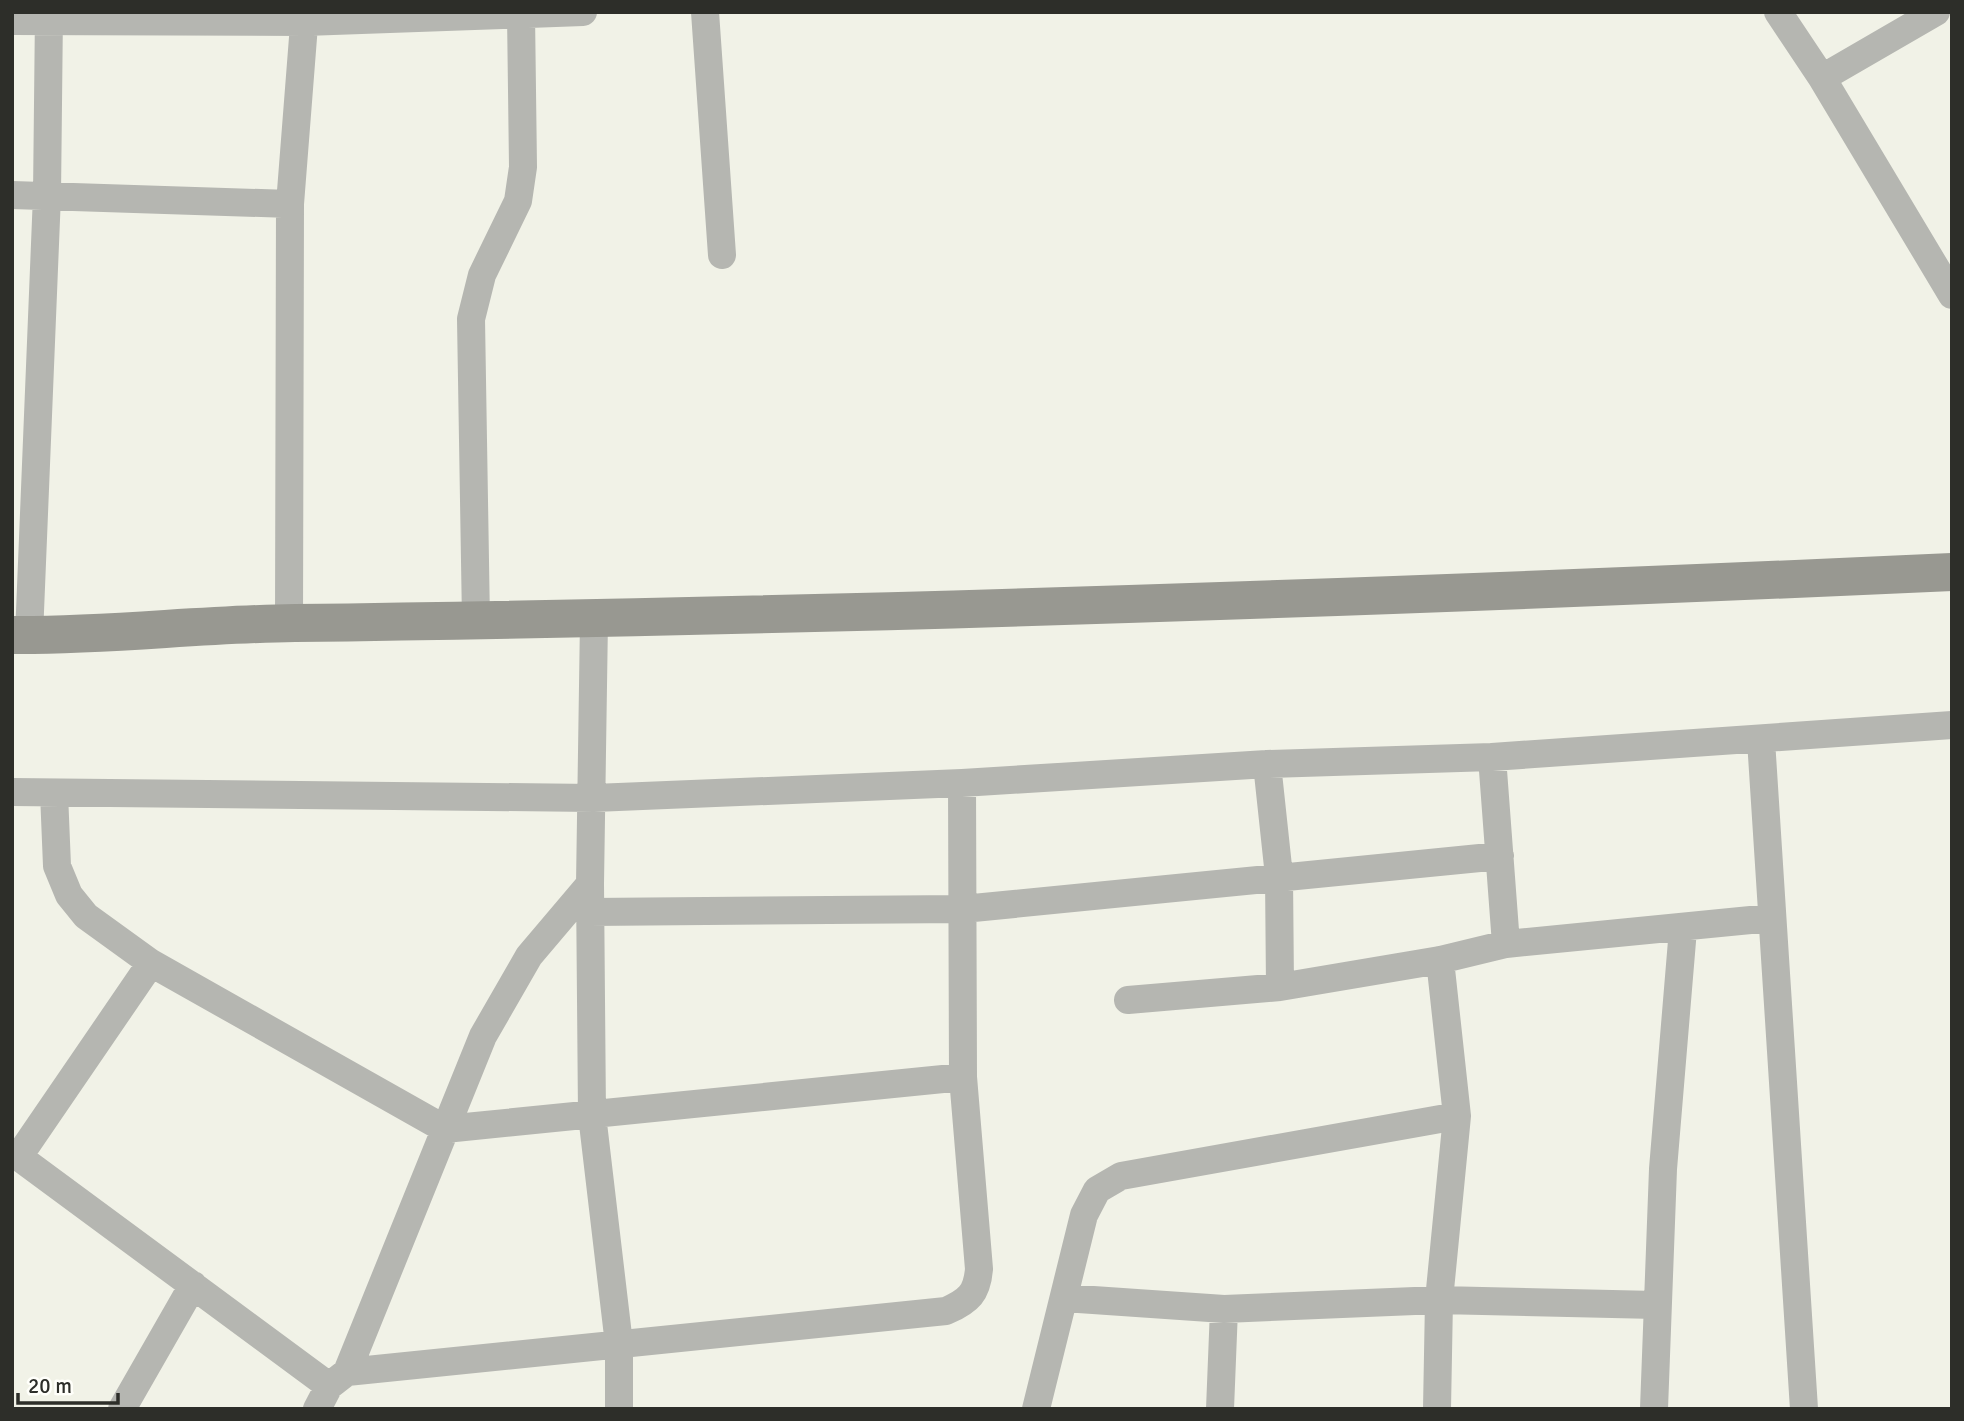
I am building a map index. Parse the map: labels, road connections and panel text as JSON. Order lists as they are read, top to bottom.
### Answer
{
  "scale_bar": "20 m"
}
